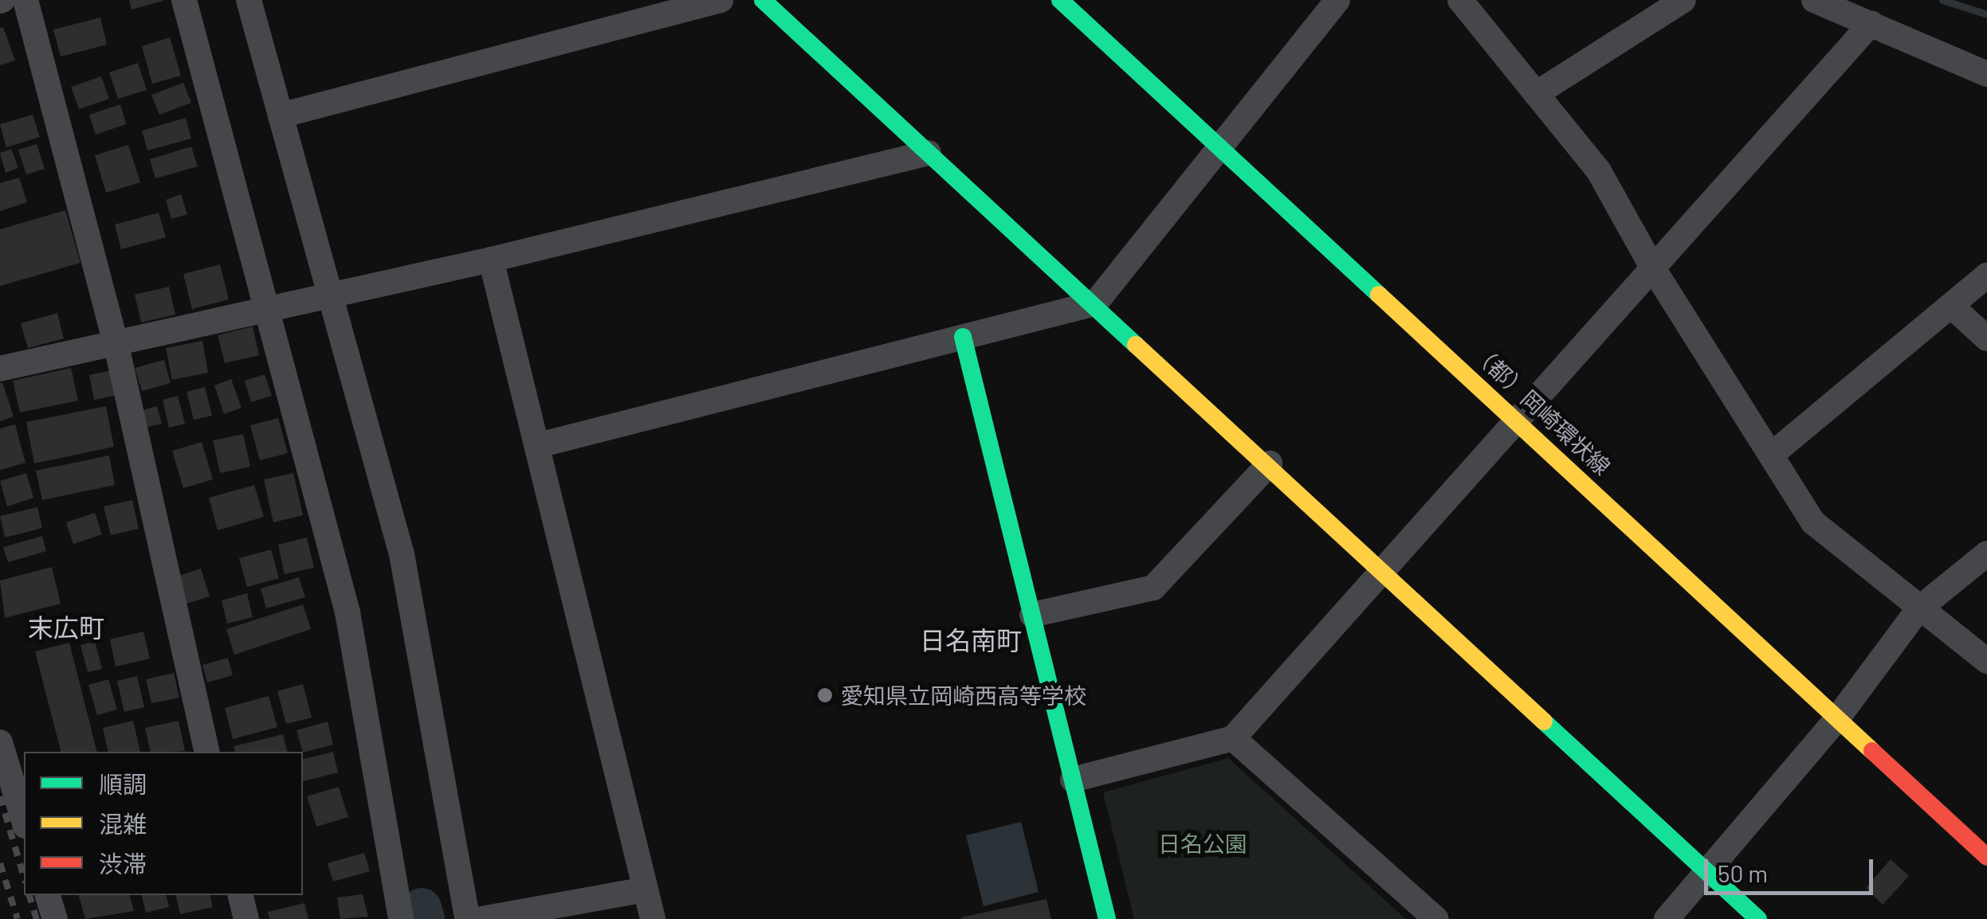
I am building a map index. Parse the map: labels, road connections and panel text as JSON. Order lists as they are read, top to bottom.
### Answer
{
  "streets": {
    "street": ["（都）岡崎環状線"]
  },
  "districts": ["末広町", "日名南町"],
  "parks": ["日名公園"],
  "places": ["愛知県立岡崎西高等学校"],
  "legend": ["順調", "混雑", "渋滞"],
  "scale_bar": "50 m"
}
